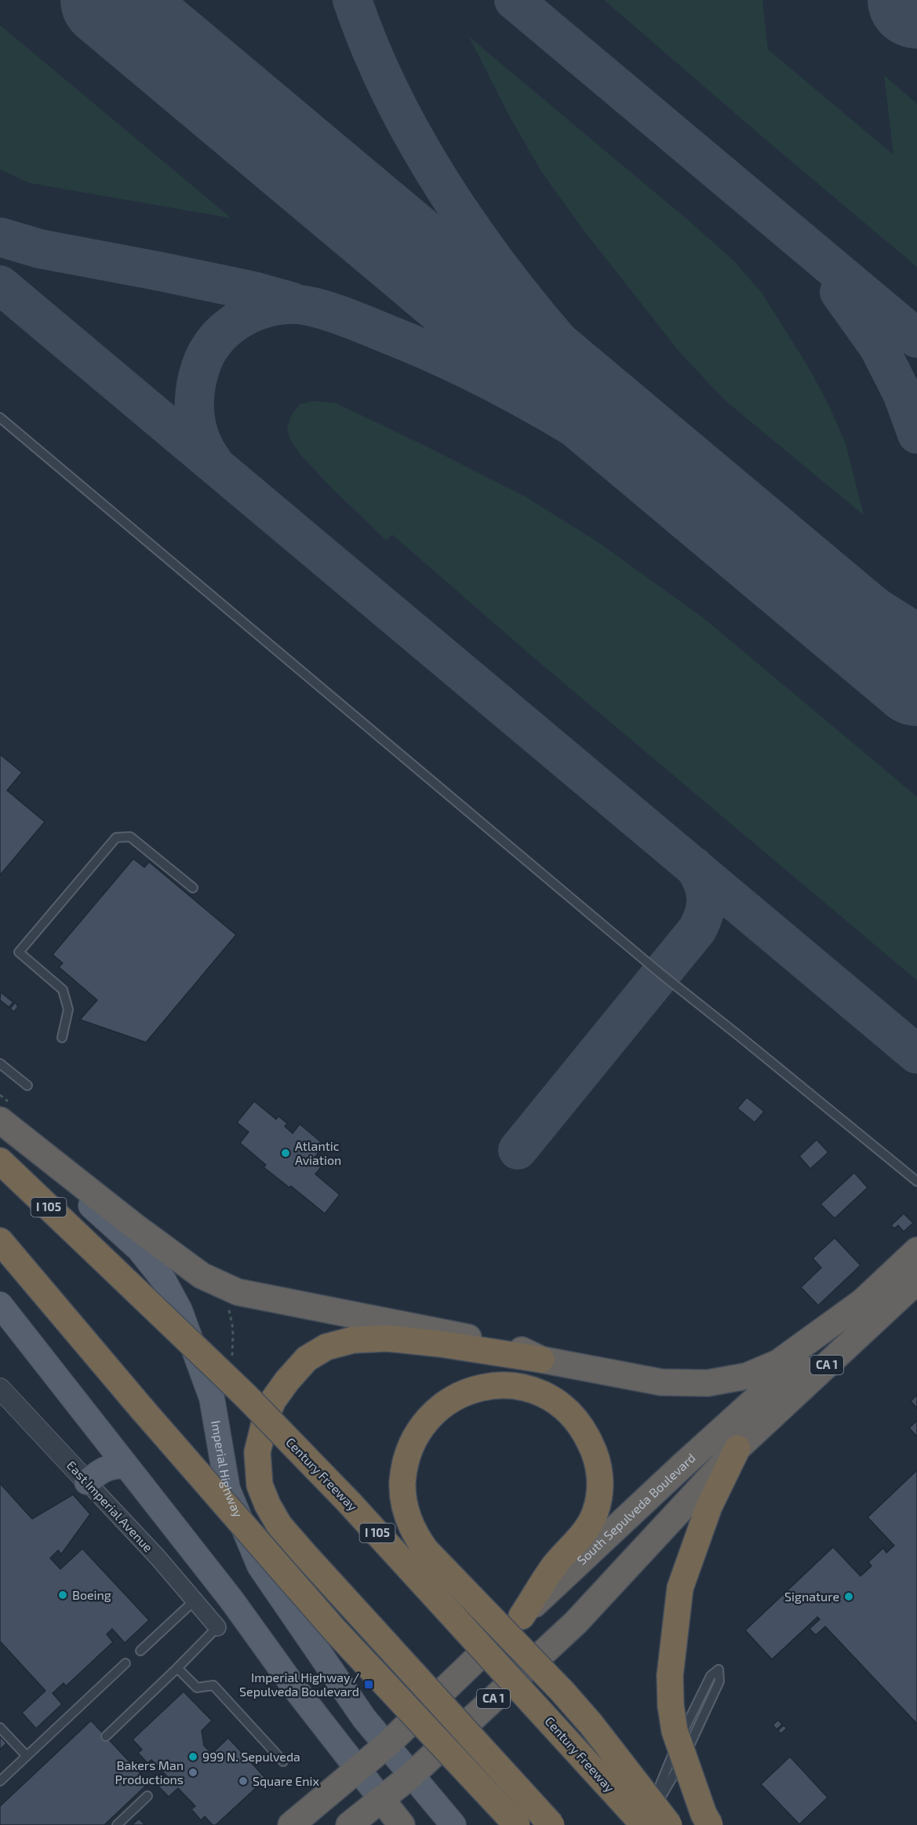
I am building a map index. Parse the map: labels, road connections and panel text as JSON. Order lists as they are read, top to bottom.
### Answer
{
  "streets": {
    "highway": [
      "I 105",
      "CA 1",
      "Century Freeway",
      "South Sepulveda Boulevard"
    ],
    "main road": ["Imperial Highway"],
    "street": ["East Imperial Avenue"]
  },
  "crossings": [
    ["CA 1", "Imperial Highway"],
    ["CA 1", "South Sepulveda Boulevard"],
    ["Imperial Highway", "South Sepulveda Boulevard"]
  ],
  "places": {
    "other": [
      "Atlantic Aviation",
      "Boeing",
      "Signature",
      "999 N. Sepulveda",
      "Bakers Man Productions",
      "Square Enix"
    ],
    "transit": ["Imperial Highway / Sepulveda Boulevard"]
  }
}
